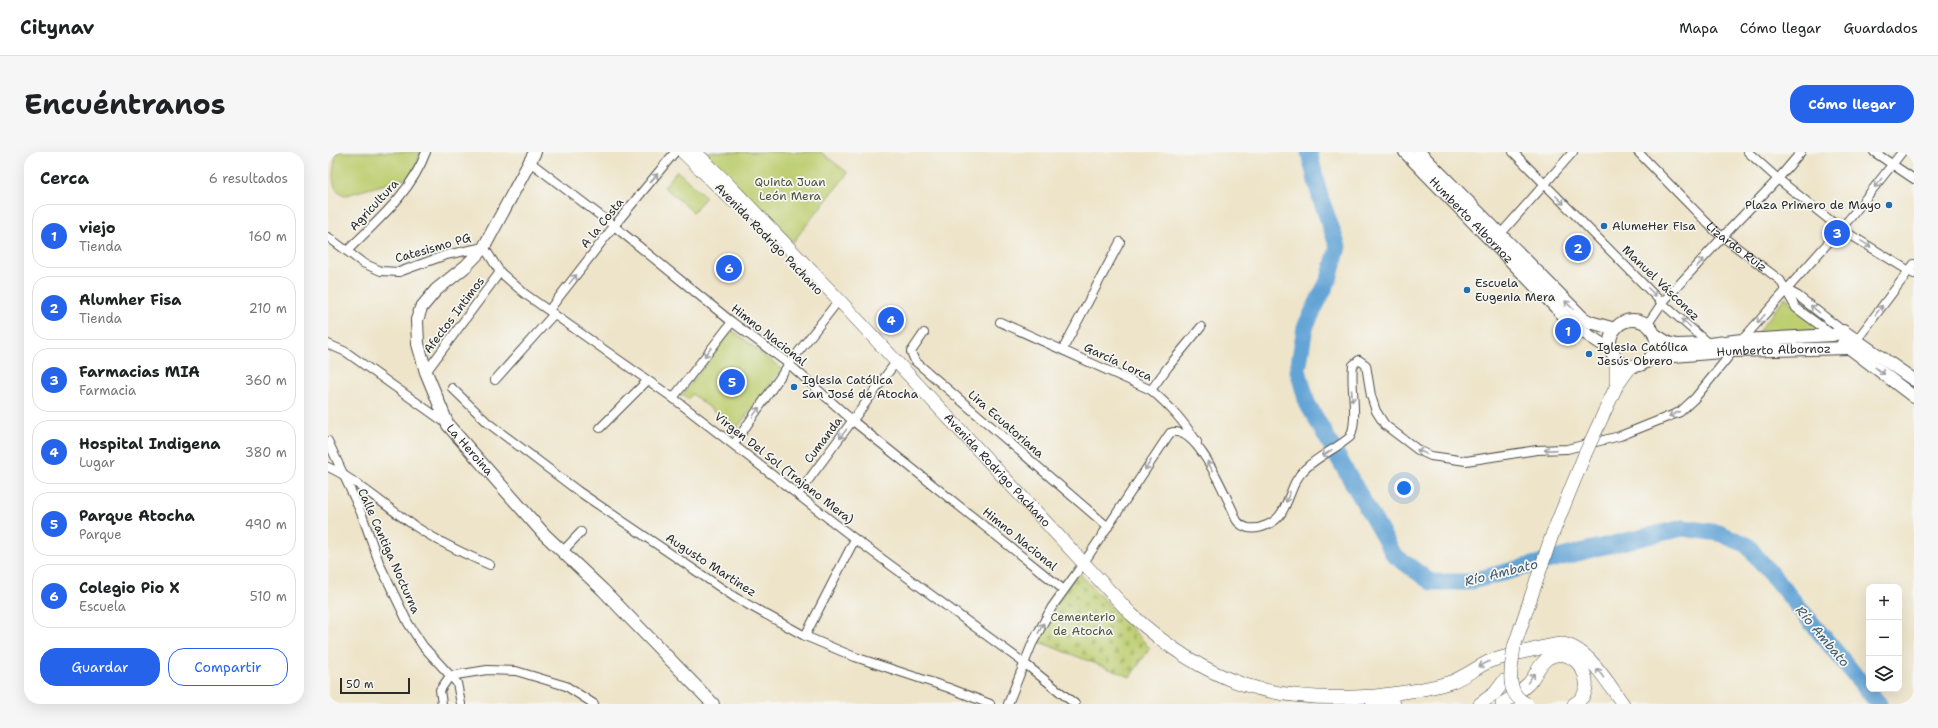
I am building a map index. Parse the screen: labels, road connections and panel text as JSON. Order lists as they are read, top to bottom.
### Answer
{
  "streets": {
    "main road": [
      "Humberto Albornoz",
      "Avenida Rodrigo Pachano",
      "Lizardo Ruiz",
      "La Heroina"
    ],
    "street": [
      "Agricultura",
      "A la Costa",
      "Catesismo PG",
      "Manuel Vásconez",
      "Afectos Intimos",
      "Himno Nacional",
      "García Lorca",
      "Lira Ecuatoriana",
      "Cumanda",
      "Virgen Del Sol (Trajano Mera)",
      "Calle Cantiga Nocturna",
      "Augusto Martinez"
    ]
  },
  "crossings": [
    ["Agricultura", "Catesismo PG"],
    ["Humberto Albornoz", "Lizardo Ruiz"],
    ["Humberto Albornoz", "Manuel Vásconez"],
    ["A la Costa", "Himno Nacional"],
    ["A la Costa", "Virgen Del Sol (Trajano Mera)"],
    ["Avenida Rodrigo Pachano", "Cumanda"],
    ["Catesismo PG", "La Heroina"],
    ["Catesismo PG", "Virgen Del Sol (Trajano Mera)"],
    ["Afectos Intimos", "La Heroina"],
    ["Afectos Intimos", "Virgen Del Sol (Trajano Mera)"],
    ["Himno Nacional", "Cumanda"],
    ["Himno Nacional", "La Heroina"],
    ["Cumanda", "Virgen Del Sol (Trajano Mera)"],
    ["La Heroina", "Virgen Del Sol (Trajano Mera)"]
  ],
  "one_way": ["A la Costa", "Cumanda"],
  "water": ["Río Ambato"],
  "parks": ["Quinta Juan León Mera", "Cementerio de Atocha"],
  "places": [
    "Plaza Primero de Mayo",
    "AlumeHer Fisa",
    "Escuela Eugenia Mera",
    "Iglesia Católica Jesús Obrero",
    "Iglesia Católica San José de Atocha"
  ],
  "scale_bar": "50 m",
  "page": {
    "header": "Citynav",
    "nav": ["Mapa", "Cómo llegar", "Guardados"],
    "title": "Encuéntranos",
    "buttons": [
      "Cómo llegar",
      ["Guardar", "Compartir"]
    ],
    "heading": ["Cerca", "6 resultados"],
    "list": [
      {
        "mark": "1",
        "name": "viejo",
        "note": "Tienda",
        "value": "160 m"
      },
      {
        "mark": "2",
        "name": "Alumher Fisa",
        "note": "Tienda",
        "value": "210 m"
      },
      {
        "mark": "3",
        "name": "Farmacias MIA",
        "note": "Farmacia",
        "value": "360 m"
      },
      {
        "mark": "4",
        "name": "Hospital Indigena",
        "note": "Lugar",
        "value": "380 m"
      },
      {
        "mark": "5",
        "name": "Parque Atocha",
        "note": "Parque",
        "value": "490 m"
      },
      {
        "mark": "6",
        "name": "Colegio Pio X",
        "note": "Escuela",
        "value": "510 m"
      }
    ],
    "pins": [
      "3",
      "2",
      "6",
      "4",
      "1",
      "5"
    ],
    "map_buttons": ["+", "−"],
    "scale": "50 m"
  }
}
